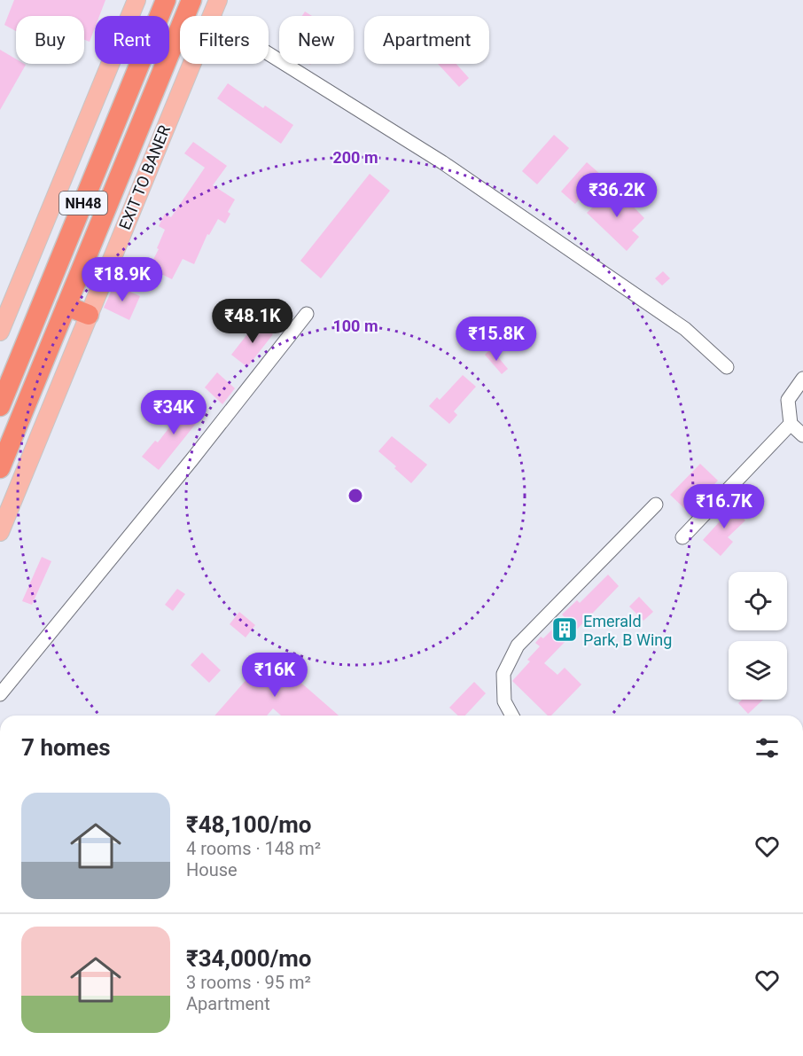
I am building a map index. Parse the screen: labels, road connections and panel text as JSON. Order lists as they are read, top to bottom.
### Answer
{
  "streets": {
    "highway": ["NH48"],
    "main road": ["EXIT TO BANER"]
  },
  "places": {
    "building": ["Emerald Park, B Wing"]
  },
  "page": {
    "chip": [
      "Buy",
      "Rent",
      "Filters",
      "New",
      "Apartment"
    ],
    "price": [
      "₹36.2K",
      "₹18.9K",
      "₹48.1K",
      "₹15.8K",
      "₹34K",
      "₹16.7K",
      "₹16K"
    ],
    "heading": "7 homes",
    "list": [
      {
        "name": "₹48,100/mo",
        "note": "4 rooms · 148 m² · House"
      },
      {
        "name": "₹34,000/mo",
        "note": "3 rooms · 95 m² · Apartment"
      }
    ]
  },
  "rings": ["200 m", "100 m"]
}
